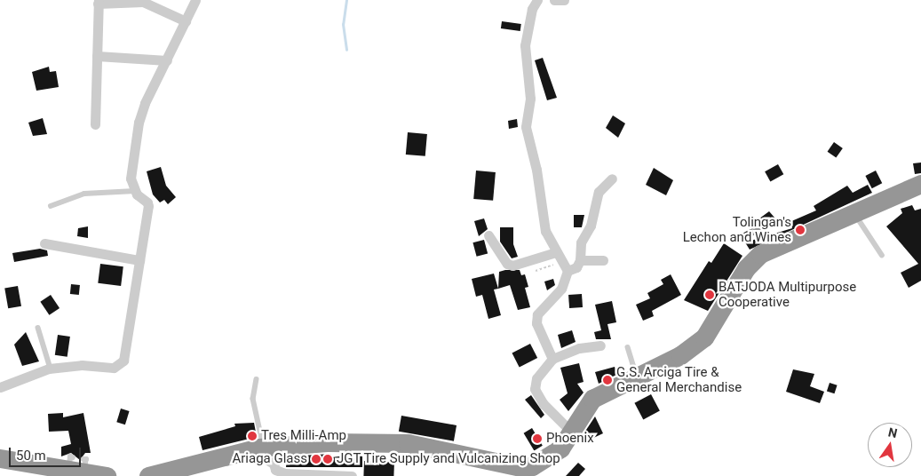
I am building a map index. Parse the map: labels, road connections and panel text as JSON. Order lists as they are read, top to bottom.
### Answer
{
  "places": [
    "Tolingan's Lechon and Wines",
    "BATJODA Multipurpose Cooperative",
    "G.S. Arciga Tire & General Merchandise",
    "Tres Milli-Amp",
    "Phoenix",
    "Ariaga Glass",
    "JGT Tire Supply and Vulcanizing Shop"
  ],
  "scale_bar": "50 m",
  "north": "top"
}
